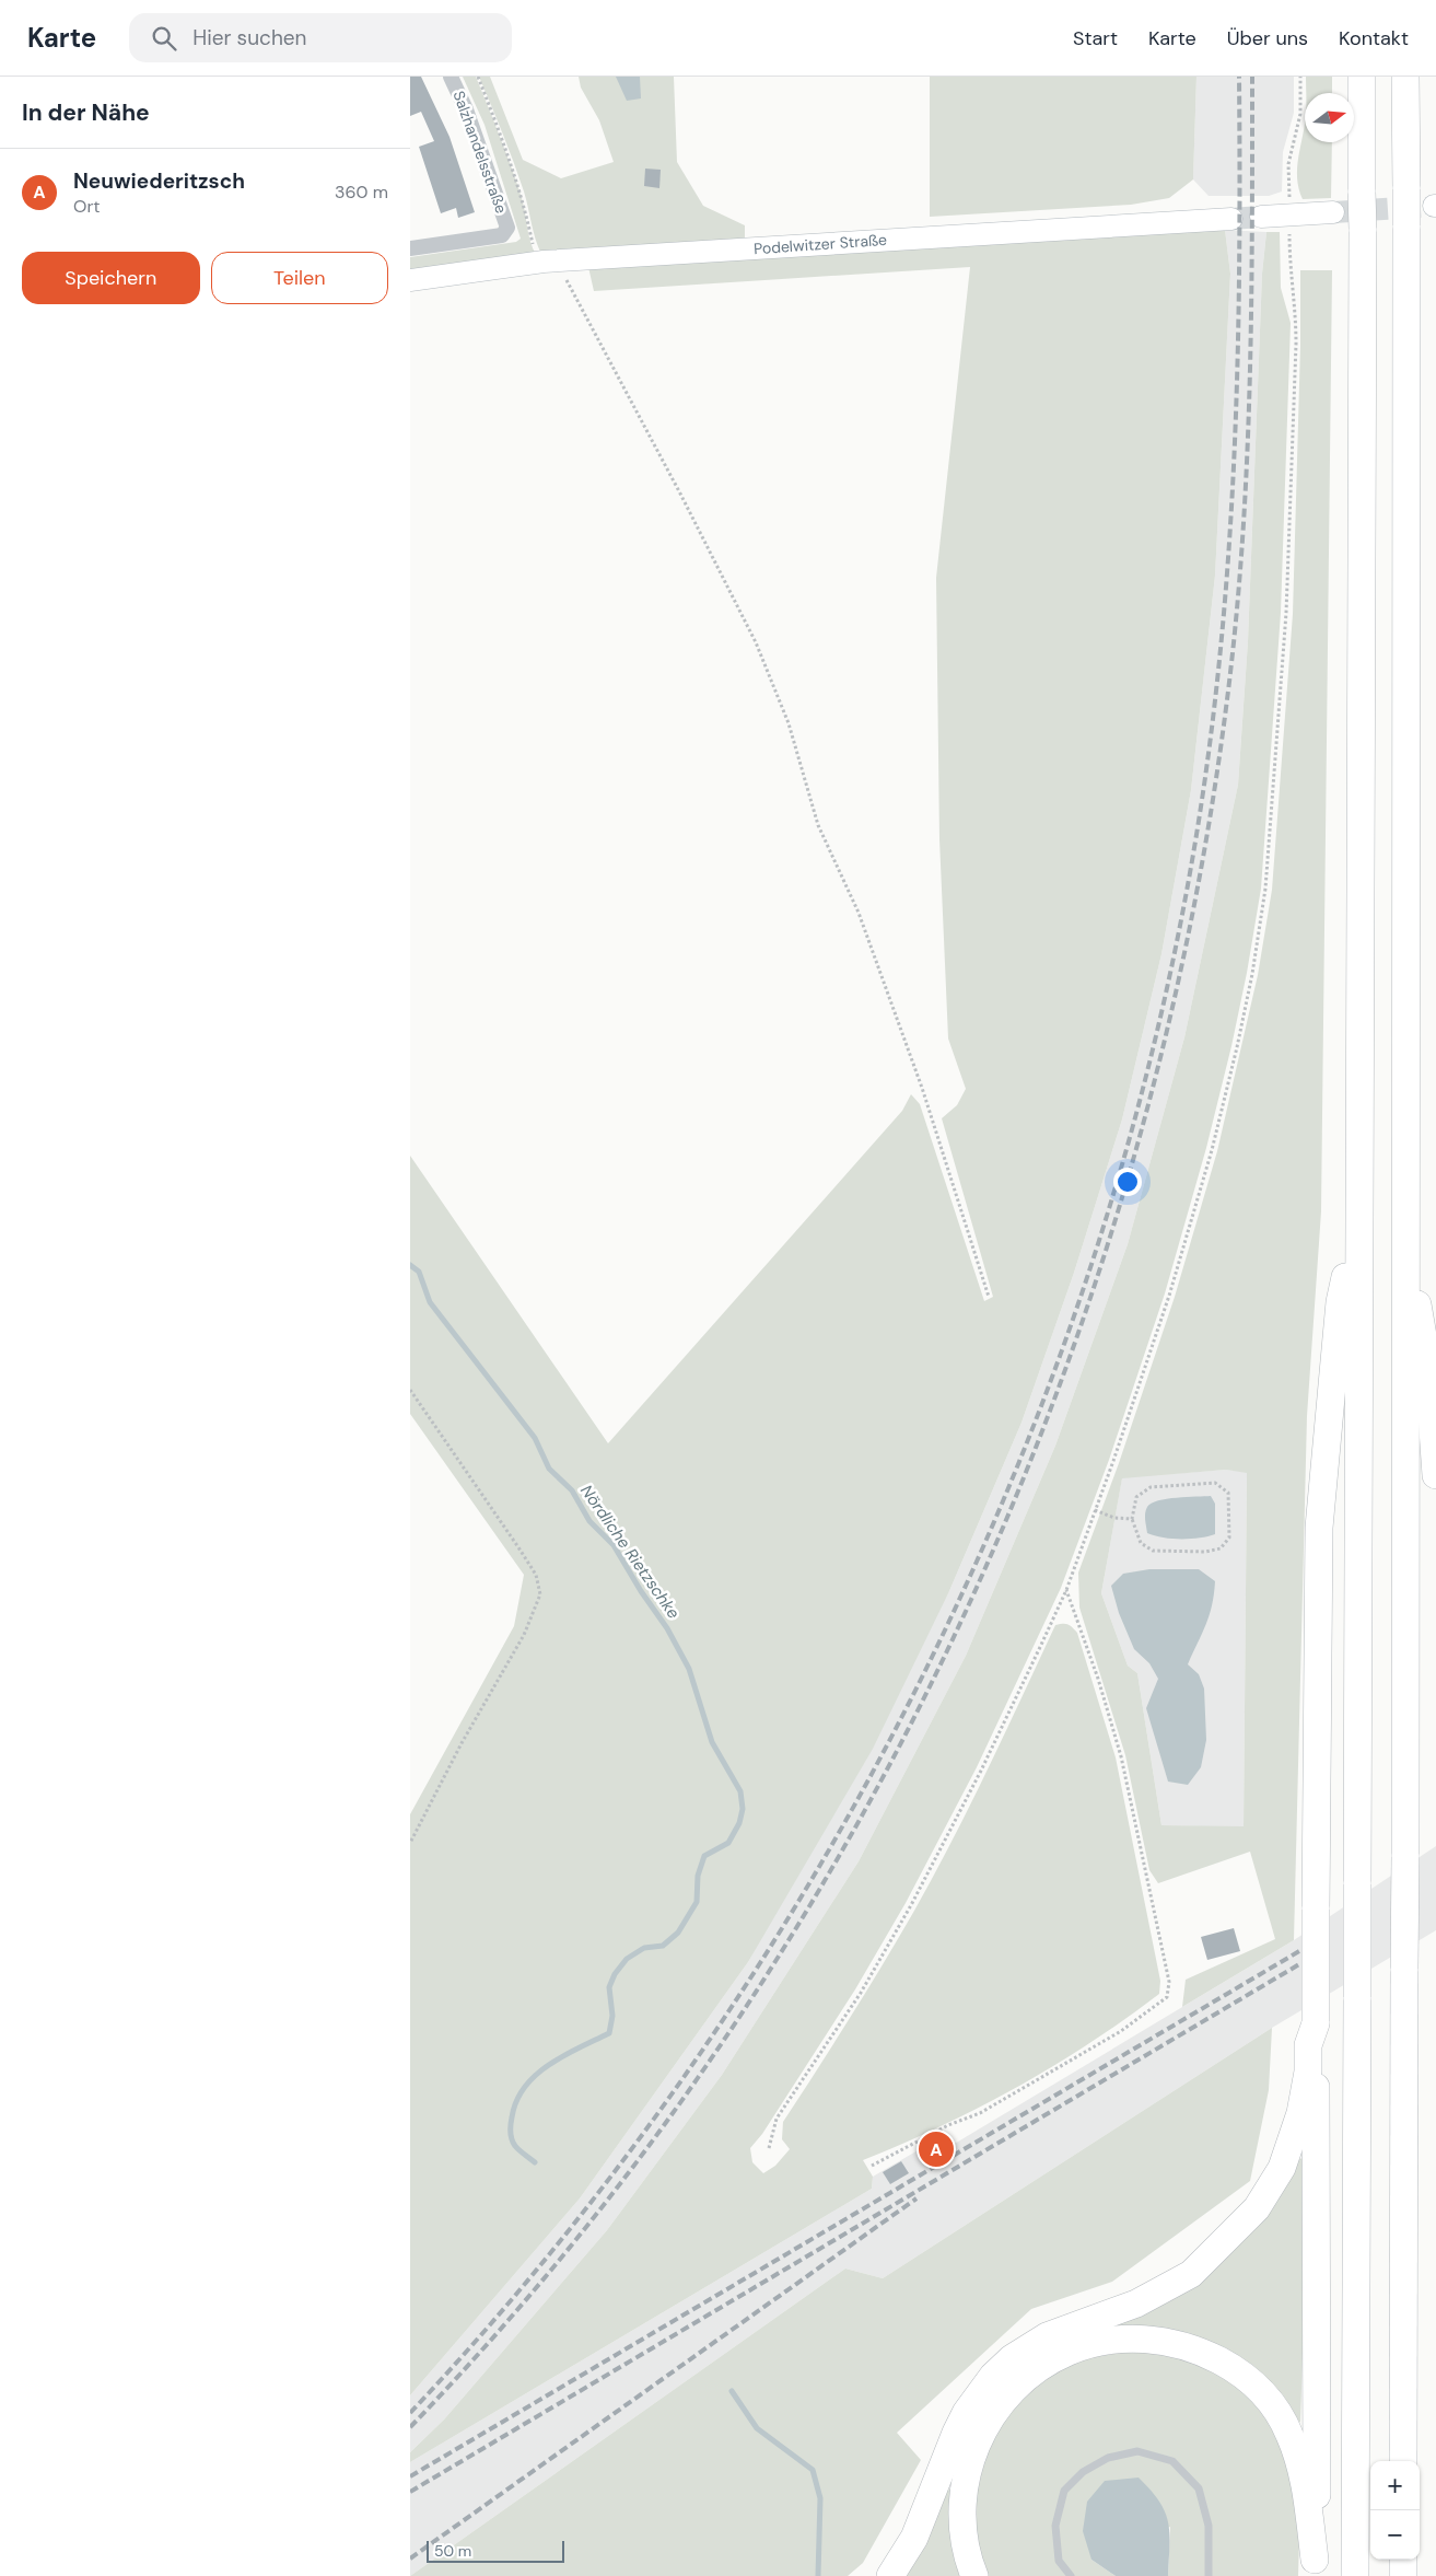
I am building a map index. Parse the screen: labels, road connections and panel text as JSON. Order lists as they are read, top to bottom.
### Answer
{
  "streets": {
    "street": ["Salzhandelsstraße", "Podelwitzer Straße"]
  },
  "water": ["Nördliche Rietzschke"],
  "scale_bar": "50 m",
  "north": "right",
  "page": {
    "header": "Karte",
    "search": "Hier suchen",
    "nav": [
      "Start",
      "Karte",
      "Über uns",
      "Kontakt"
    ],
    "heading": "In der Nähe",
    "list": [
      {
        "mark": "A",
        "name": "Neuwiederitzsch",
        "note": "Ort",
        "value": "360 m"
      }
    ],
    "buttons": ["Speichern", "Teilen"],
    "pins": "A",
    "map_buttons": ["+", "−"],
    "scale": "50 m"
  }
}
